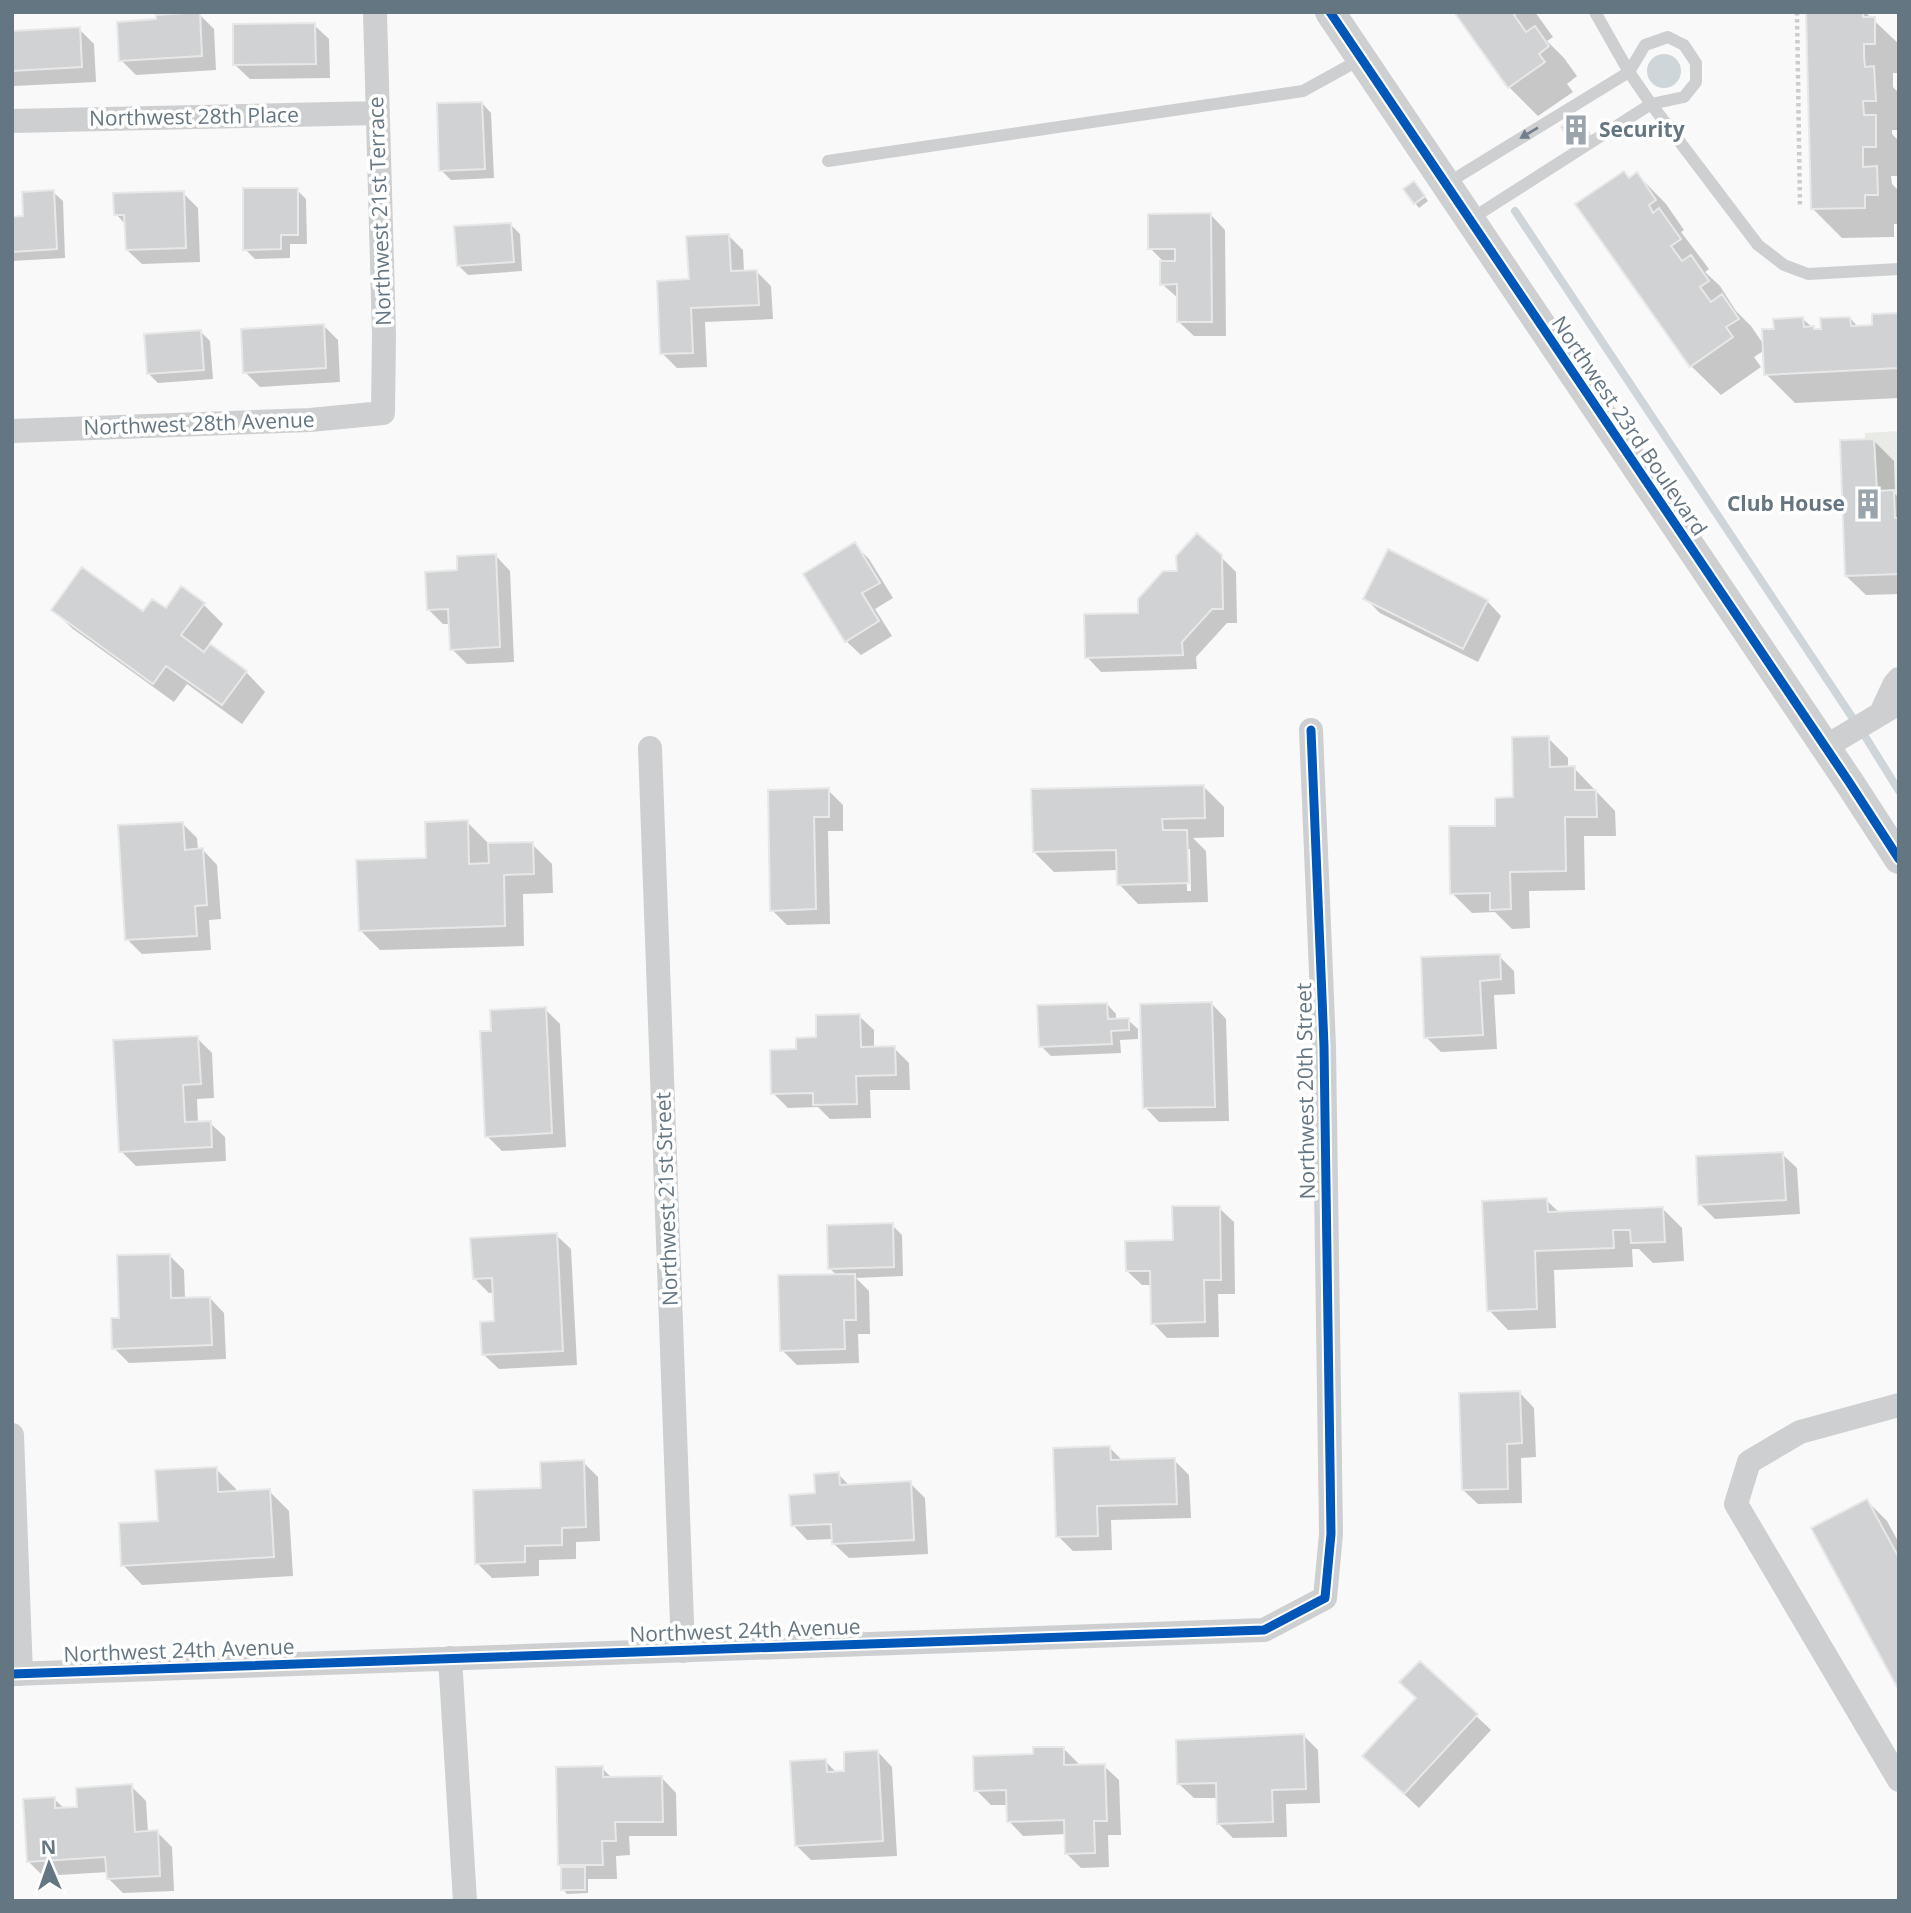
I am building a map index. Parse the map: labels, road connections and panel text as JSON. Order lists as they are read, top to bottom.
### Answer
{
  "streets": {
    "street": [
      "Northwest 28th Place",
      "Northwest 21st Terrace",
      "Northwest 28th Avenue",
      "Northwest 23rd Boulevard",
      "Northwest 20th Street",
      "Northwest 21st Street",
      "Northwest 24th Avenue"
    ]
  },
  "crossings": [
    ["Northwest 28th Place", "Northwest 21st Terrace"],
    ["Northwest 21st Terrace", "Northwest 28th Avenue"],
    ["Northwest 20th Street", "Northwest 24th Avenue"],
    ["Northwest 21st Street", "Northwest 24th Avenue"]
  ],
  "places": {
    "building": ["Security", "Club House"]
  },
  "north": "top"
}
